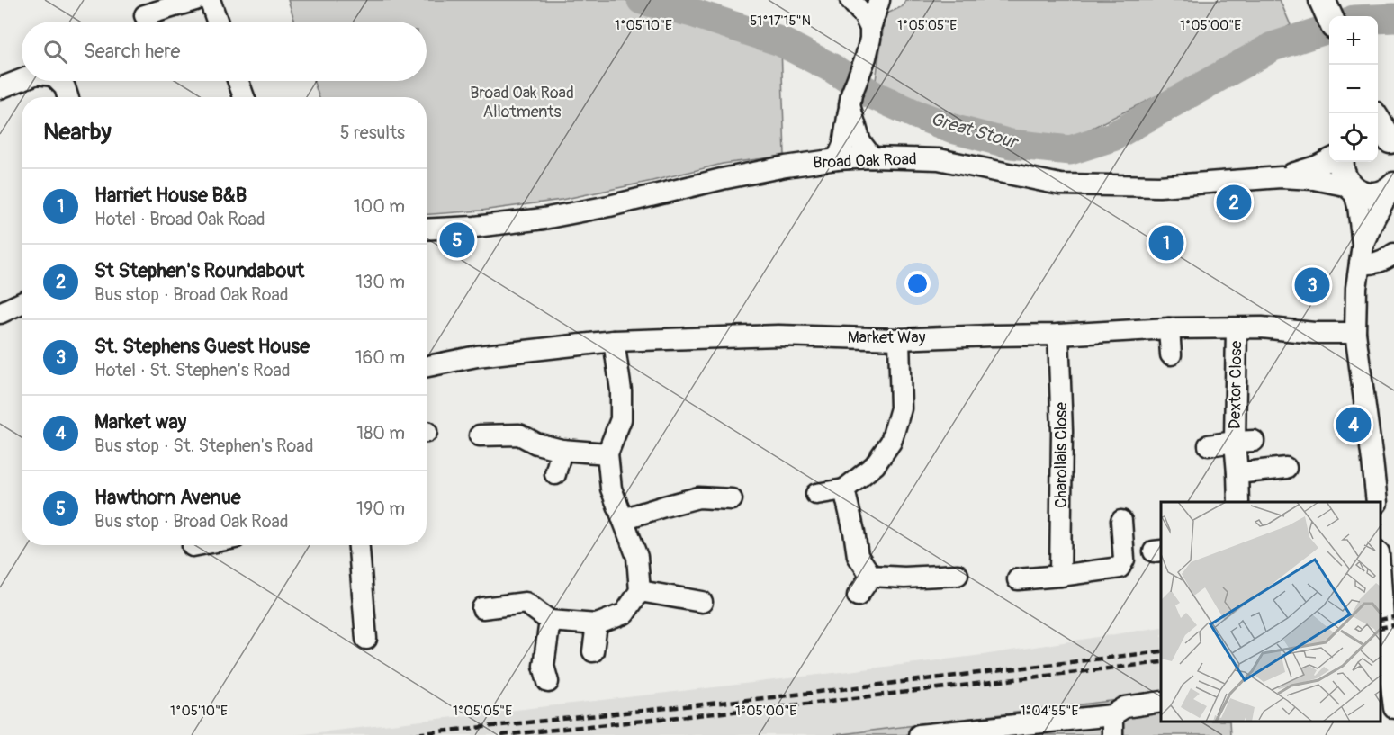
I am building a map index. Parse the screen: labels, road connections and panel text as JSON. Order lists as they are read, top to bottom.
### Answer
{
  "streets": {
    "street": [
      "Broad Oak Road",
      "Market Way",
      "Dextor Close",
      "Charollais Close"
    ]
  },
  "crossings": [
    ["Market Way", "Dextor Close"],
    ["Market Way", "Charollais Close"]
  ],
  "water": ["Great Stour"],
  "parks": ["Broad Oak Road Allotments"],
  "page": {
    "map_buttons": ["+", "−"],
    "search": "Search here",
    "heading": ["Nearby", "5 results"],
    "list": [
      {
        "mark": "1",
        "name": "Harriet House B&B",
        "note": "Hotel · Broad Oak Road",
        "value": "100 m"
      },
      {
        "mark": "2",
        "name": "St Stephen's Roundabout",
        "note": "Bus stop · Broad Oak Road",
        "value": "130 m"
      },
      {
        "mark": "3",
        "name": "St. Stephens Guest House",
        "note": "Hotel · St. Stephen's Road",
        "value": "160 m"
      },
      {
        "mark": "4",
        "name": "Market way",
        "note": "Bus stop · St. Stephen's Road",
        "value": "180 m"
      },
      {
        "mark": "5",
        "name": "Hawthorn Avenue",
        "note": "Bus stop · Broad Oak Road",
        "value": "190 m"
      }
    ],
    "pins": [
      "2",
      "5",
      "1",
      "3",
      "4"
    ]
  },
  "coordinates": [
    "51°17'15\"N",
    "1°05'10\"E",
    "1°05'05\"E",
    "1°05'00\"E",
    "1°04'55\"E"
  ]
}
